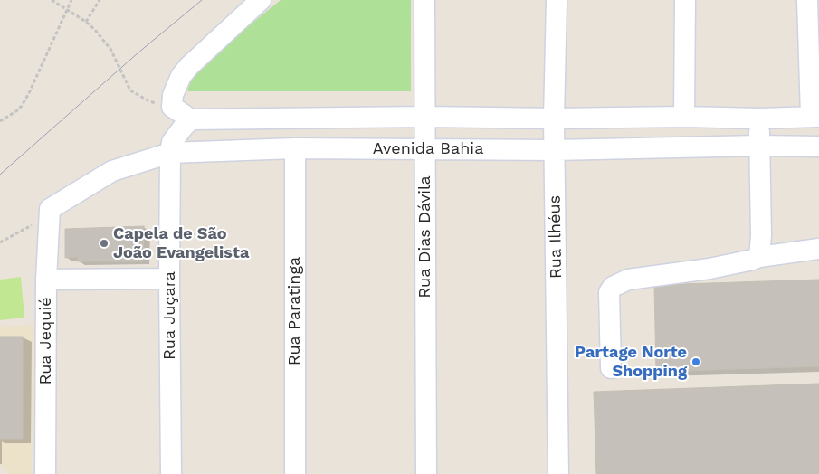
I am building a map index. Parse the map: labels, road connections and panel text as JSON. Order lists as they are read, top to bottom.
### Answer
{
  "streets": {
    "street": [
      "Avenida Bahia",
      "Rua Dias Dávila",
      "Rua Ilhéus",
      "Rua Paratinga",
      "Rua Juçara",
      "Rua Jequié"
    ]
  },
  "crossings": [
    ["Avenida Bahia", "Rua Dias Dávila"],
    ["Avenida Bahia", "Rua Ilhéus"],
    ["Avenida Bahia", "Rua Paratinga"],
    ["Avenida Bahia", "Rua Juçara"],
    ["Avenida Bahia", "Rua Jequié"]
  ],
  "places": ["Capela de São João Evangelista", "Partage Norte Shopping"]
}
